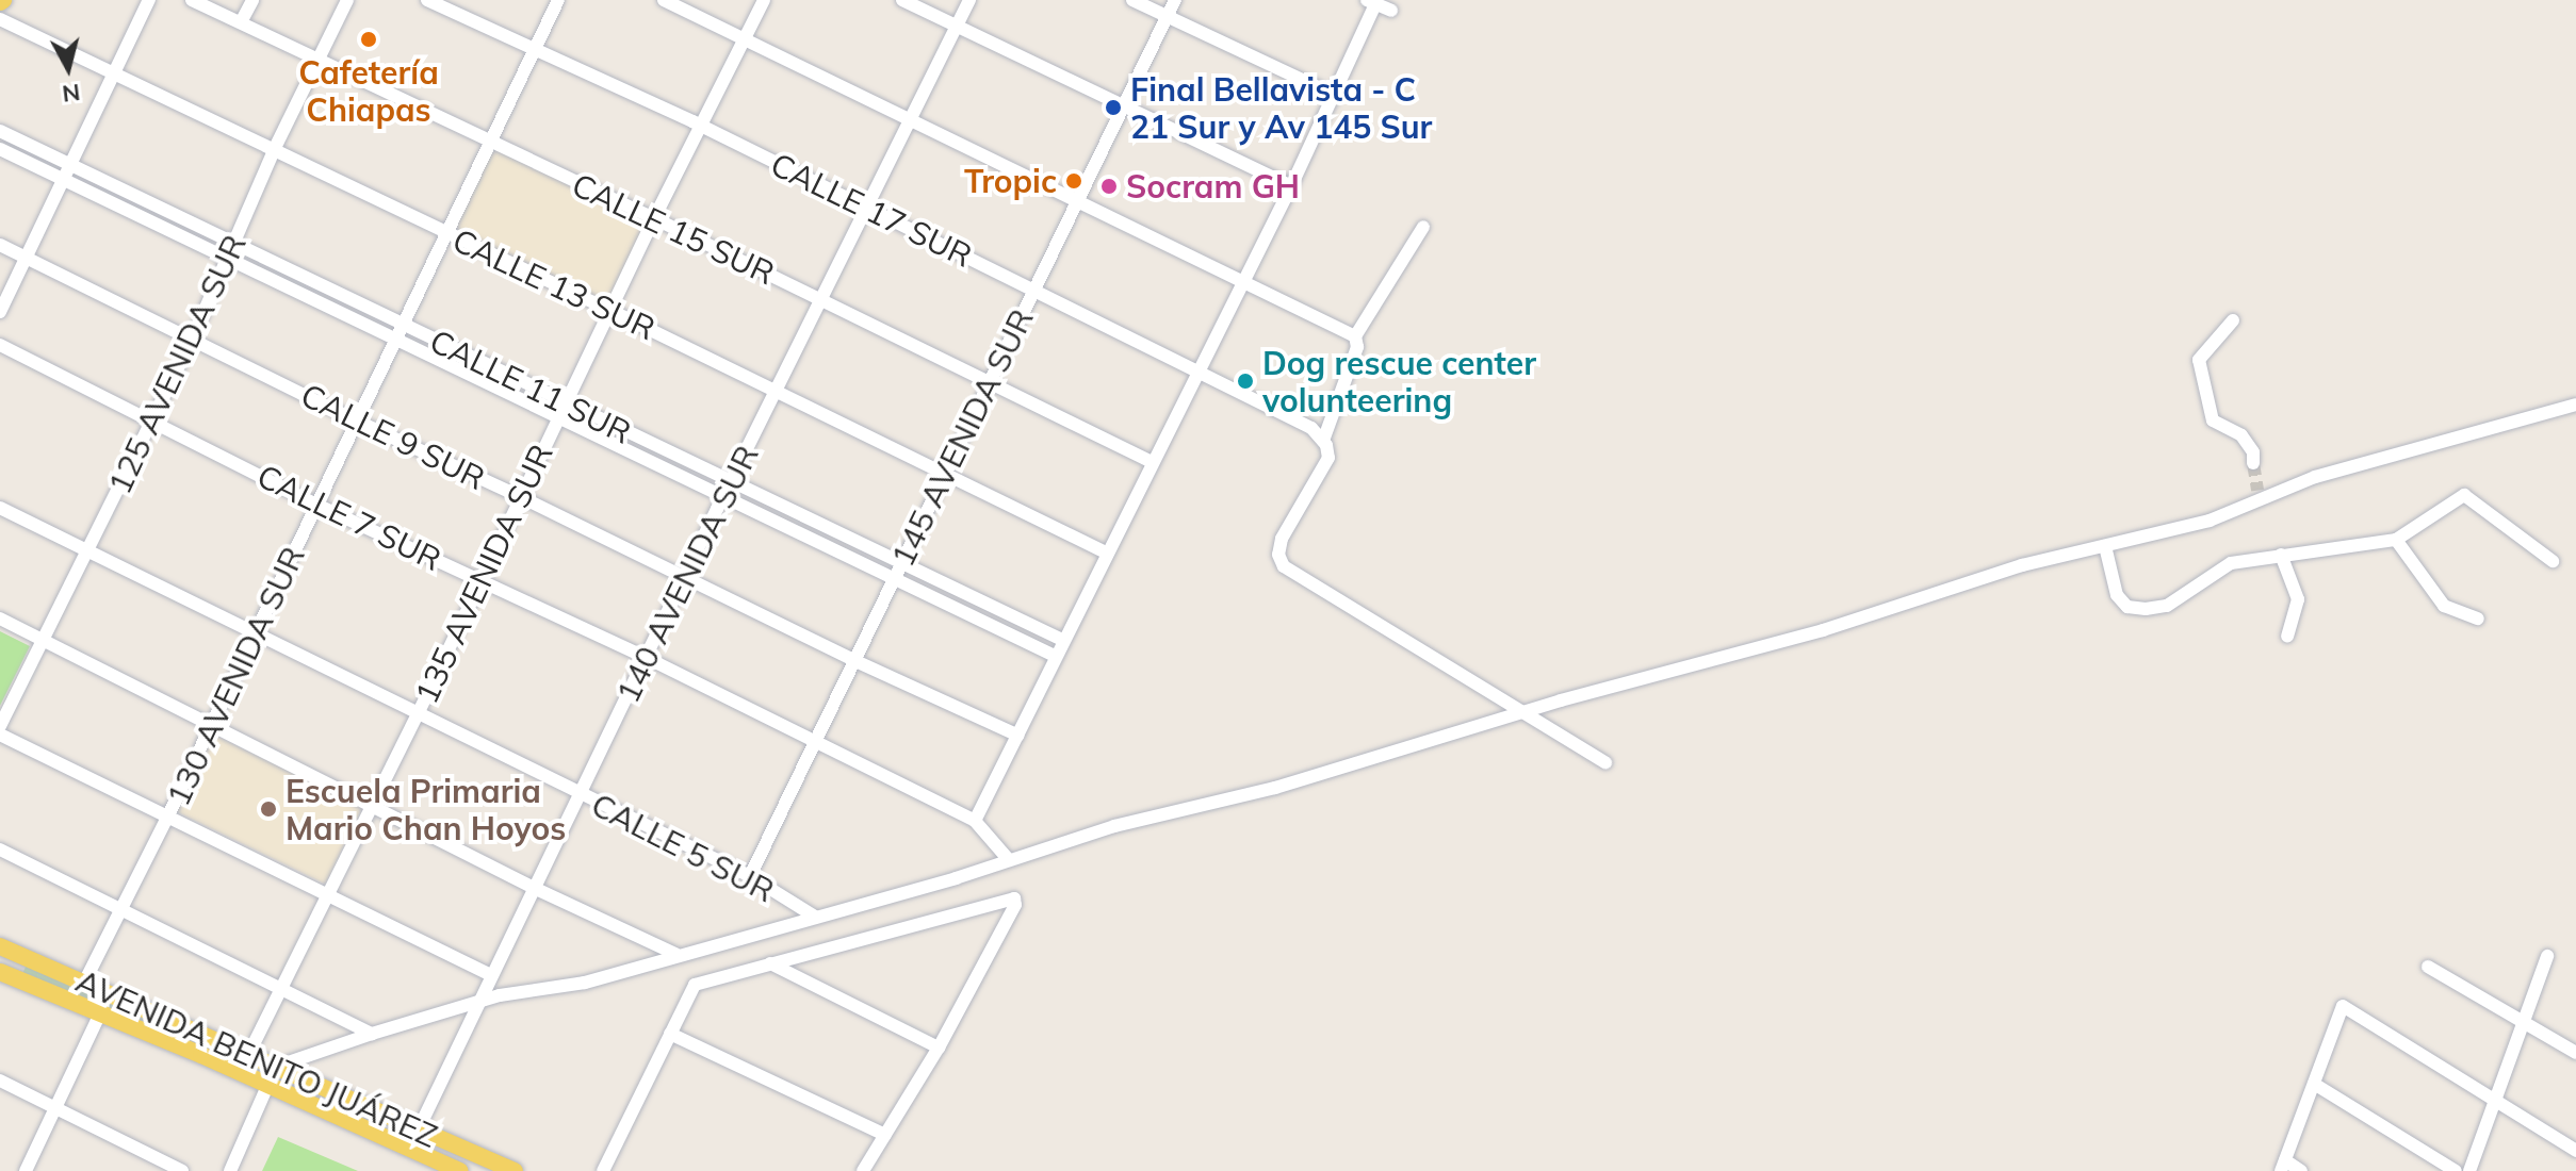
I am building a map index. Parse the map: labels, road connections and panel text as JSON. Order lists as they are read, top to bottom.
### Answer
{
  "streets": {
    "main road": ["AVENIDA BENITO JUÁREZ"],
    "street": [
      "CALLE 17 SUR",
      "CALLE 15 SUR",
      "CALLE 13 SUR",
      "125 AVENIDA SUR",
      "CALLE 11 SUR",
      "CALLE 9 SUR",
      "145 AVENIDA SUR",
      "CALLE 7 SUR",
      "135 AVENIDA SUR",
      "140 AVENIDA SUR",
      "130 AVENIDA SUR",
      "CALLE 5 SUR"
    ]
  },
  "crossings": [
    ["CALLE 17 SUR", "145 AVENIDA SUR"],
    ["CALLE 17 SUR", "135 AVENIDA SUR"],
    ["CALLE 17 SUR", "140 AVENIDA SUR"],
    ["CALLE 17 SUR", "130 AVENIDA SUR"],
    ["CALLE 15 SUR", "125 AVENIDA SUR"],
    ["CALLE 15 SUR", "145 AVENIDA SUR"],
    ["CALLE 15 SUR", "135 AVENIDA SUR"],
    ["CALLE 15 SUR", "140 AVENIDA SUR"],
    ["CALLE 15 SUR", "130 AVENIDA SUR"],
    ["CALLE 13 SUR", "125 AVENIDA SUR"],
    ["CALLE 13 SUR", "145 AVENIDA SUR"],
    ["CALLE 13 SUR", "135 AVENIDA SUR"],
    ["CALLE 13 SUR", "140 AVENIDA SUR"],
    ["CALLE 13 SUR", "130 AVENIDA SUR"],
    ["125 AVENIDA SUR", "CALLE 11 SUR"],
    ["125 AVENIDA SUR", "CALLE 9 SUR"],
    ["125 AVENIDA SUR", "CALLE 7 SUR"],
    ["125 AVENIDA SUR", "CALLE 5 SUR"],
    ["CALLE 11 SUR", "145 AVENIDA SUR"],
    ["CALLE 11 SUR", "135 AVENIDA SUR"],
    ["CALLE 11 SUR", "140 AVENIDA SUR"],
    ["CALLE 11 SUR", "130 AVENIDA SUR"],
    ["CALLE 9 SUR", "145 AVENIDA SUR"],
    ["CALLE 9 SUR", "135 AVENIDA SUR"],
    ["CALLE 9 SUR", "140 AVENIDA SUR"],
    ["CALLE 9 SUR", "130 AVENIDA SUR"],
    ["145 AVENIDA SUR", "CALLE 7 SUR"],
    ["145 AVENIDA SUR", "CALLE 5 SUR"],
    ["CALLE 7 SUR", "135 AVENIDA SUR"],
    ["CALLE 7 SUR", "140 AVENIDA SUR"],
    ["CALLE 7 SUR", "130 AVENIDA SUR"],
    ["135 AVENIDA SUR", "CALLE 5 SUR"],
    ["135 AVENIDA SUR", "AVENIDA BENITO JUÁREZ"],
    ["140 AVENIDA SUR", "CALLE 5 SUR"],
    ["140 AVENIDA SUR", "AVENIDA BENITO JUÁREZ"],
    ["130 AVENIDA SUR", "CALLE 5 SUR"],
    ["130 AVENIDA SUR", "AVENIDA BENITO JUÁREZ"]
  ],
  "places": [
    "Cafetería Chiapas",
    "Final Bellavista - C 21 Sur y Av 145 Sur",
    "Tropic",
    "Socram GH",
    "Dog rescue center volunteering",
    "Escuela Primaria Mario Chan Hoyos"
  ],
  "north": "bottom"
}
